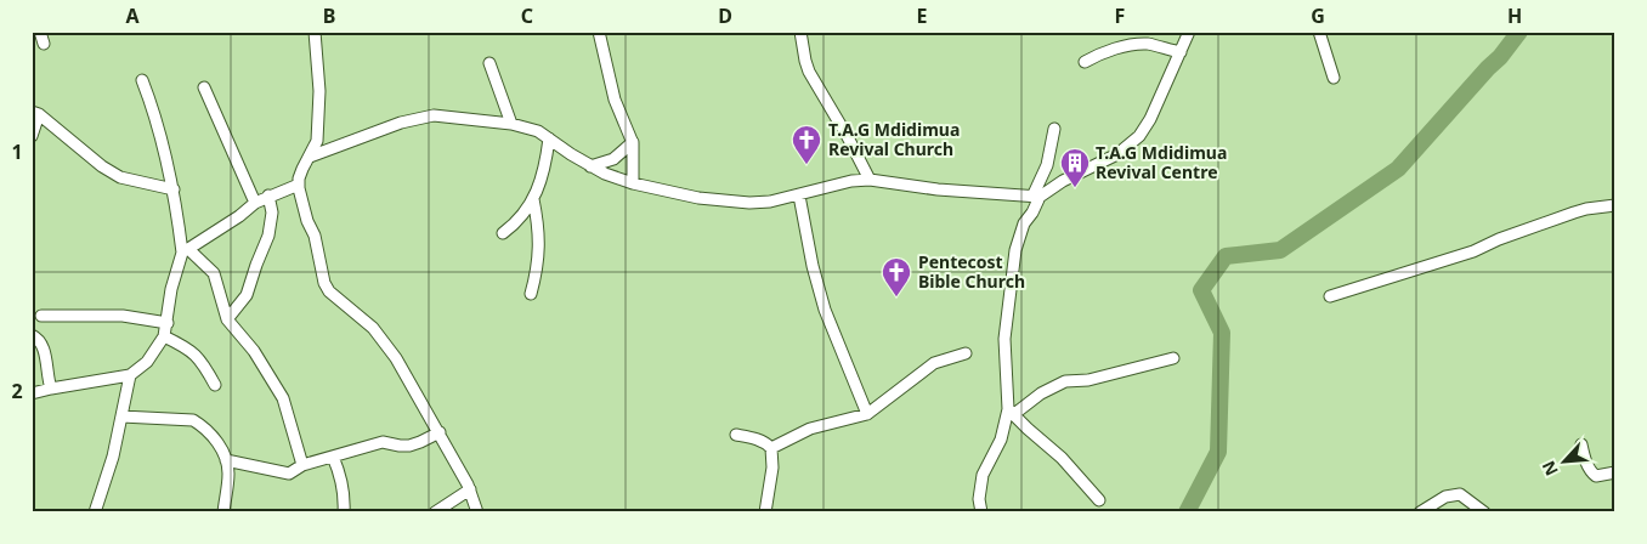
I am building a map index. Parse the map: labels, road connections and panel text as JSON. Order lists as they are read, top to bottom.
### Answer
{
  "places": {
    "church": ["T.A.G Mdidimua Revival Church", "Pentecost Bible Church"],
    "building": ["T.A.G Mdidimua Revival Centre"]
  },
  "north": "bottom left",
  "grid": {
    "columns": [
      "A",
      "B",
      "C",
      "D",
      "E",
      "F",
      "G",
      "H"
    ],
    "rows": ["1", "2"]
  }
}
